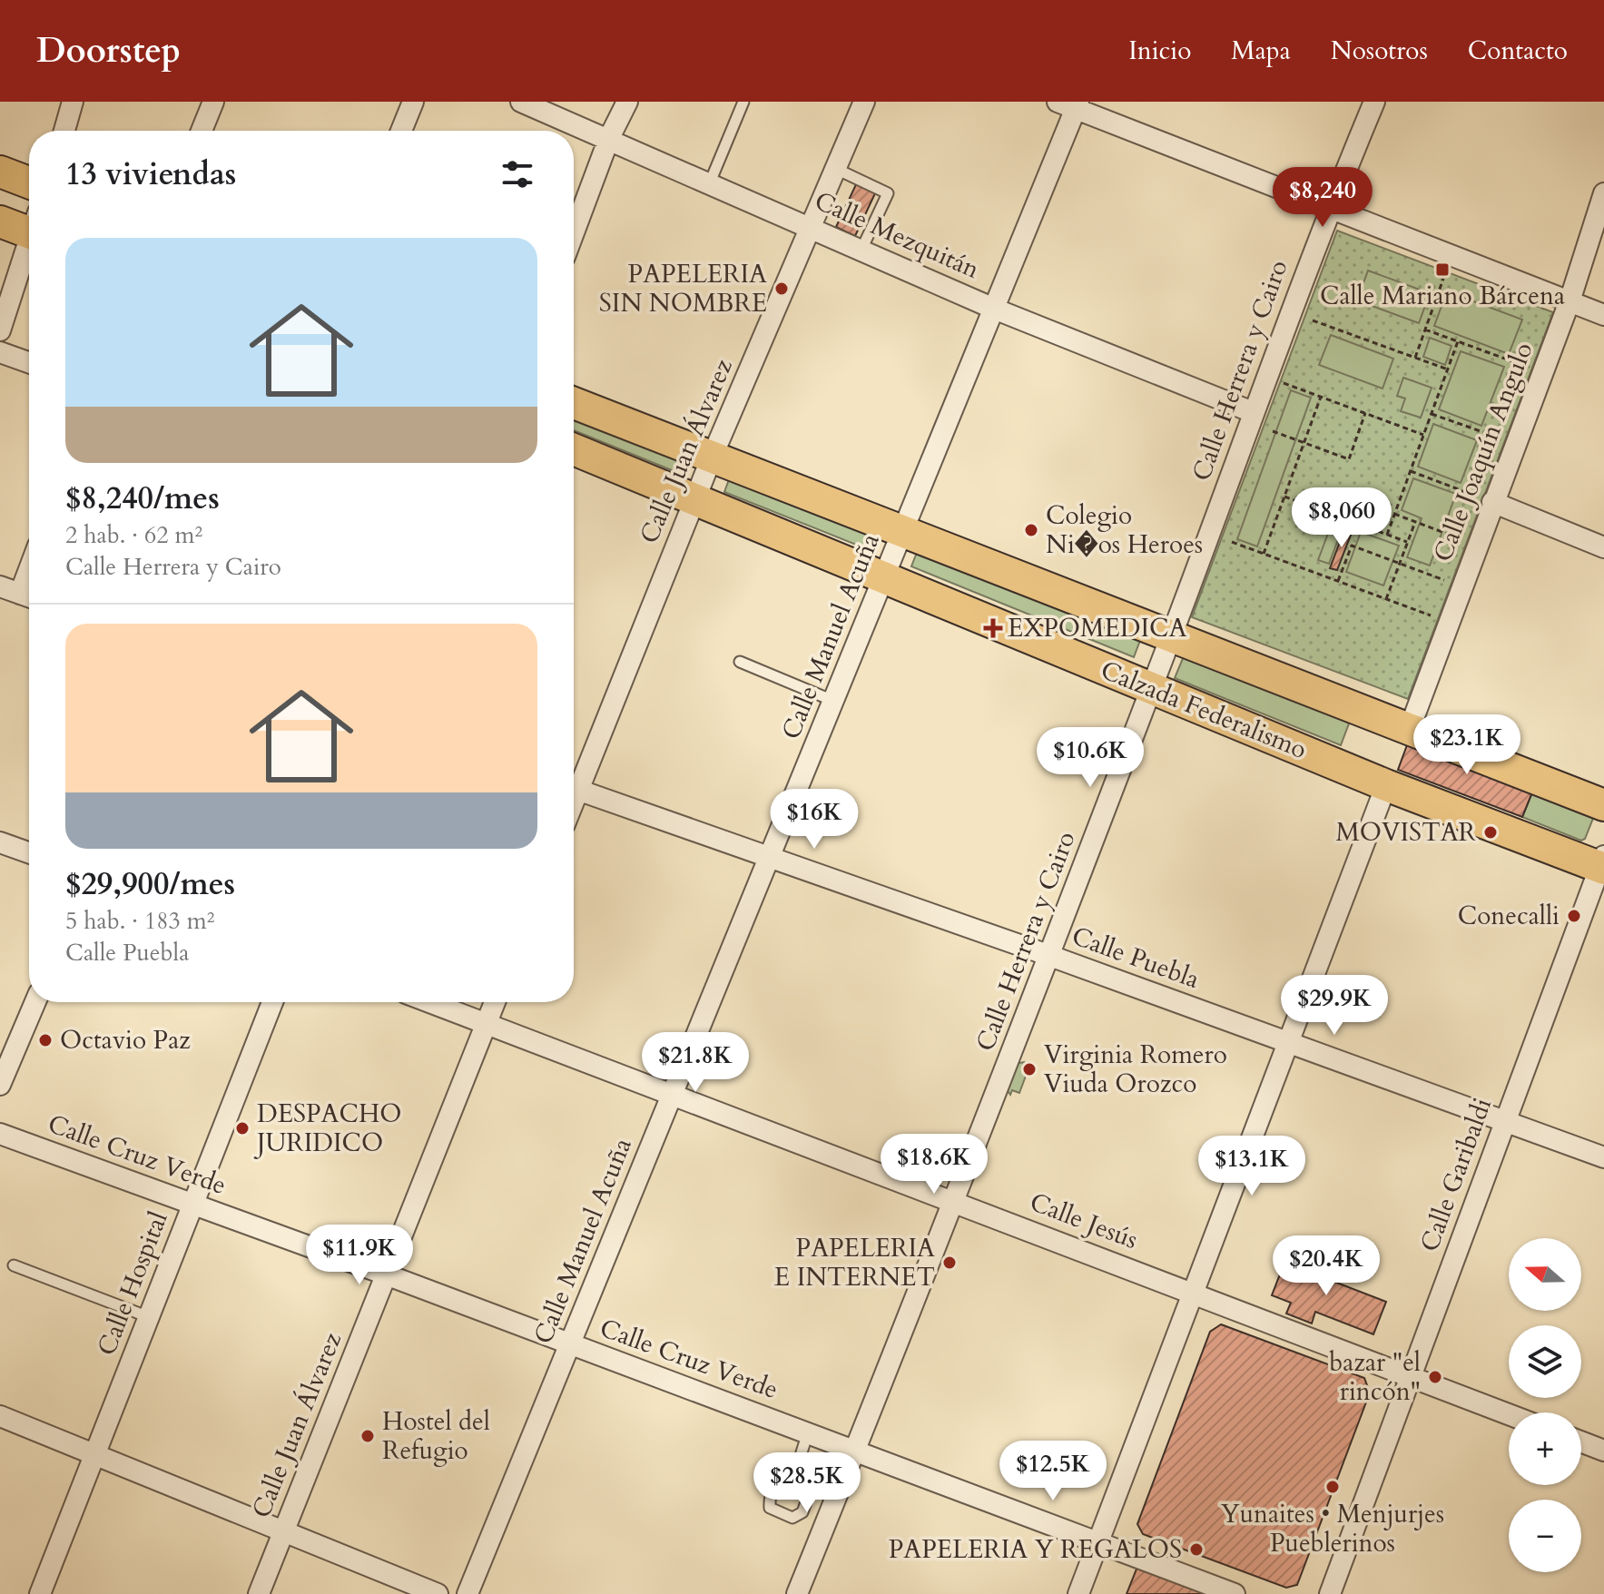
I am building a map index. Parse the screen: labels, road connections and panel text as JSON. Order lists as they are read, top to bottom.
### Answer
{
  "streets": {
    "main road": ["Calzada Federalismo"],
    "street": [
      "Calle Mezquitán",
      "Calle Herrera y Cairo",
      "Calle Juan Álvarez",
      "Calle Joaquín Angulo",
      "Calle Manuel Acuña",
      "Calle Puebla",
      "Calle Cruz Verde",
      "Calle Garibaldi",
      "Calle Jesús",
      "Calle Hospital"
    ]
  },
  "crossings": [
    ["Calle Mezquitán", "Calle Herrera y Cairo"],
    ["Calle Mezquitán", "Calle Juan Álvarez"],
    ["Calle Mezquitán", "Calle Manuel Acuña"],
    ["Calle Herrera y Cairo", "Calzada Federalismo"],
    ["Calle Herrera y Cairo", "Calle Puebla"],
    ["Calle Herrera y Cairo", "Calle Cruz Verde"],
    ["Calle Herrera y Cairo", "Calle Jesús"],
    ["Calle Juan Álvarez", "Calzada Federalismo"],
    ["Calle Juan Álvarez", "Calle Cruz Verde"],
    ["Calle Juan Álvarez", "Calle Jesús"],
    ["Calle Manuel Acuña", "Calzada Federalismo"],
    ["Calle Manuel Acuña", "Calle Puebla"],
    ["Calle Manuel Acuña", "Calle Cruz Verde"],
    ["Calle Manuel Acuña", "Calle Jesús"],
    ["Calzada Federalismo", "Calle Garibaldi"],
    ["Calle Puebla", "Calle Garibaldi"],
    ["Calle Cruz Verde", "Calle Hospital"],
    ["Calle Garibaldi", "Calle Jesús"]
  ],
  "places": {
    "transit": ["Calle Mariano Bárcena"],
    "other": [
      "PAPELERIA SIN NOMBRE",
      "Colegio Ni�os Heroes",
      "MOVISTAR",
      "Conecalli",
      "Octavio Paz",
      "Virginia Romero Viuda Orozco",
      "DESPACHO JURIDICO",
      "PAPELERIA E INTERNET",
      "bazar \"el rincón\"",
      "Hostel del Refugio",
      "Yunaites • Menjurjes Pueblerinos",
      "PAPELERIA Y REGALOS"
    ],
    "health": ["EXPOMEDICA"]
  },
  "north": "left",
  "page": {
    "header": "Doorstep",
    "nav": [
      "Inicio",
      "Mapa",
      "Nosotros",
      "Contacto"
    ],
    "heading": "13 viviendas",
    "price": [
      "$8,240",
      "$8,060",
      "$23.1K",
      "$10.6K",
      "$16K",
      "$29.9K",
      "$21.8K",
      "$18.6K",
      "$13.1K",
      "$11.9K",
      "$20.4K",
      "$12.5K",
      "$28.5K"
    ],
    "list": [
      {
        "name": "$8,240/mes",
        "note": "2 hab. · 62 m² · Calle Herrera y Cairo"
      },
      {
        "name": "$29,900/mes",
        "note": "5 hab. · 183 m² · Calle Puebla"
      }
    ],
    "map_buttons": ["+", "−"]
  }
}
